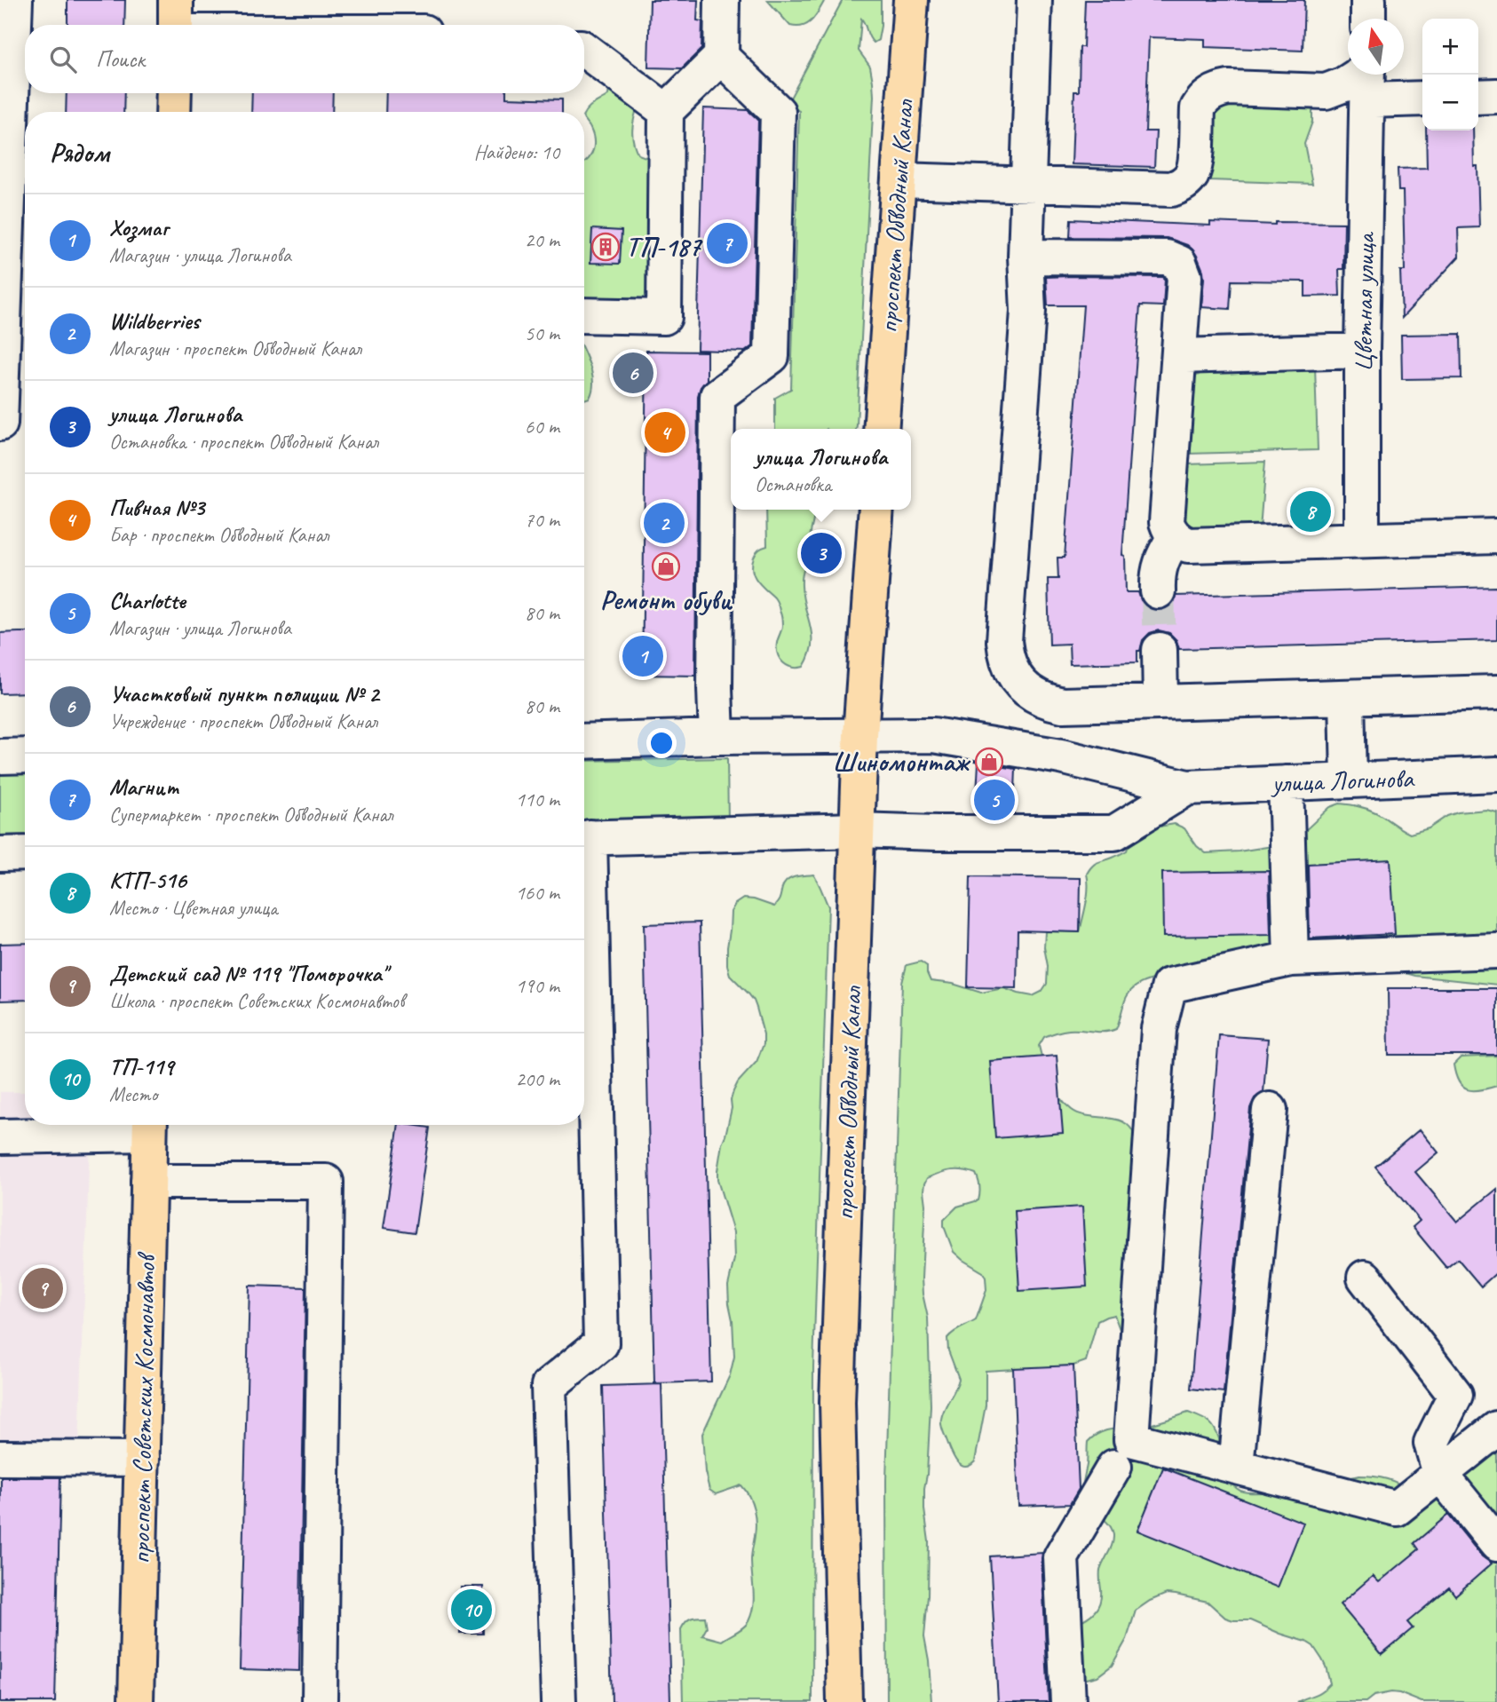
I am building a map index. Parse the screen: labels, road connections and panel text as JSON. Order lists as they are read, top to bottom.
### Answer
{
  "streets": {
    "main road": ["проспект Обводный Канал", "проспект Советских Космонавтов"],
    "street": ["Цветная улица", "улица Логинова"]
  },
  "crossings": [
    ["проспект Обводный Канал", "улица Логинова"]
  ],
  "places": {
    "building": ["ТП-187"],
    "shop": ["Ремонт обуви", "Шиномонтаж"]
  },
  "north": "top",
  "page": {
    "map_buttons": ["+", "−"],
    "search": "Поиск",
    "heading": ["Рядом", "Найдено: 10"],
    "list": [
      {
        "mark": "1",
        "name": "Хозмаг",
        "note": "Магазин · улица Логинова",
        "value": "20 m"
      },
      {
        "mark": "2",
        "name": "Wildberries",
        "note": "Магазин · проспект Обводный Канал",
        "value": "50 m"
      },
      {
        "mark": "3",
        "name": "улица Логинова",
        "note": "Остановка · проспект Обводный Канал",
        "value": "60 m"
      },
      {
        "mark": "4",
        "name": "Пивная №3",
        "note": "Бар · проспект Обводный Канал",
        "value": "70 m"
      },
      {
        "mark": "5",
        "name": "Charlotte",
        "note": "Магазин · улица Логинова",
        "value": "80 m"
      },
      {
        "mark": "6",
        "name": "Участковый пункт полиции № 2",
        "note": "Учреждение · проспект Обводный Канал",
        "value": "80 m"
      },
      {
        "mark": "7",
        "name": "Магнит",
        "note": "Супермаркет · проспект Обводный Канал",
        "value": "110 m"
      },
      {
        "mark": "8",
        "name": "КТП-516",
        "note": "Место · Цветная улица",
        "value": "160 m"
      },
      {
        "mark": "9",
        "name": "Детский сад № 119 \"Поморочка\"",
        "note": "Школа · проспект Советских Космонавтов",
        "value": "190 m"
      },
      {
        "mark": "10",
        "name": "ТП-119",
        "note": "Место",
        "value": "200 m"
      }
    ],
    "pins": [
      "7",
      "6",
      "4",
      "8",
      "2",
      "3",
      "1",
      "5",
      "9",
      "10"
    ],
    "popup": ["улица Логинова", "Остановка"]
  }
}
